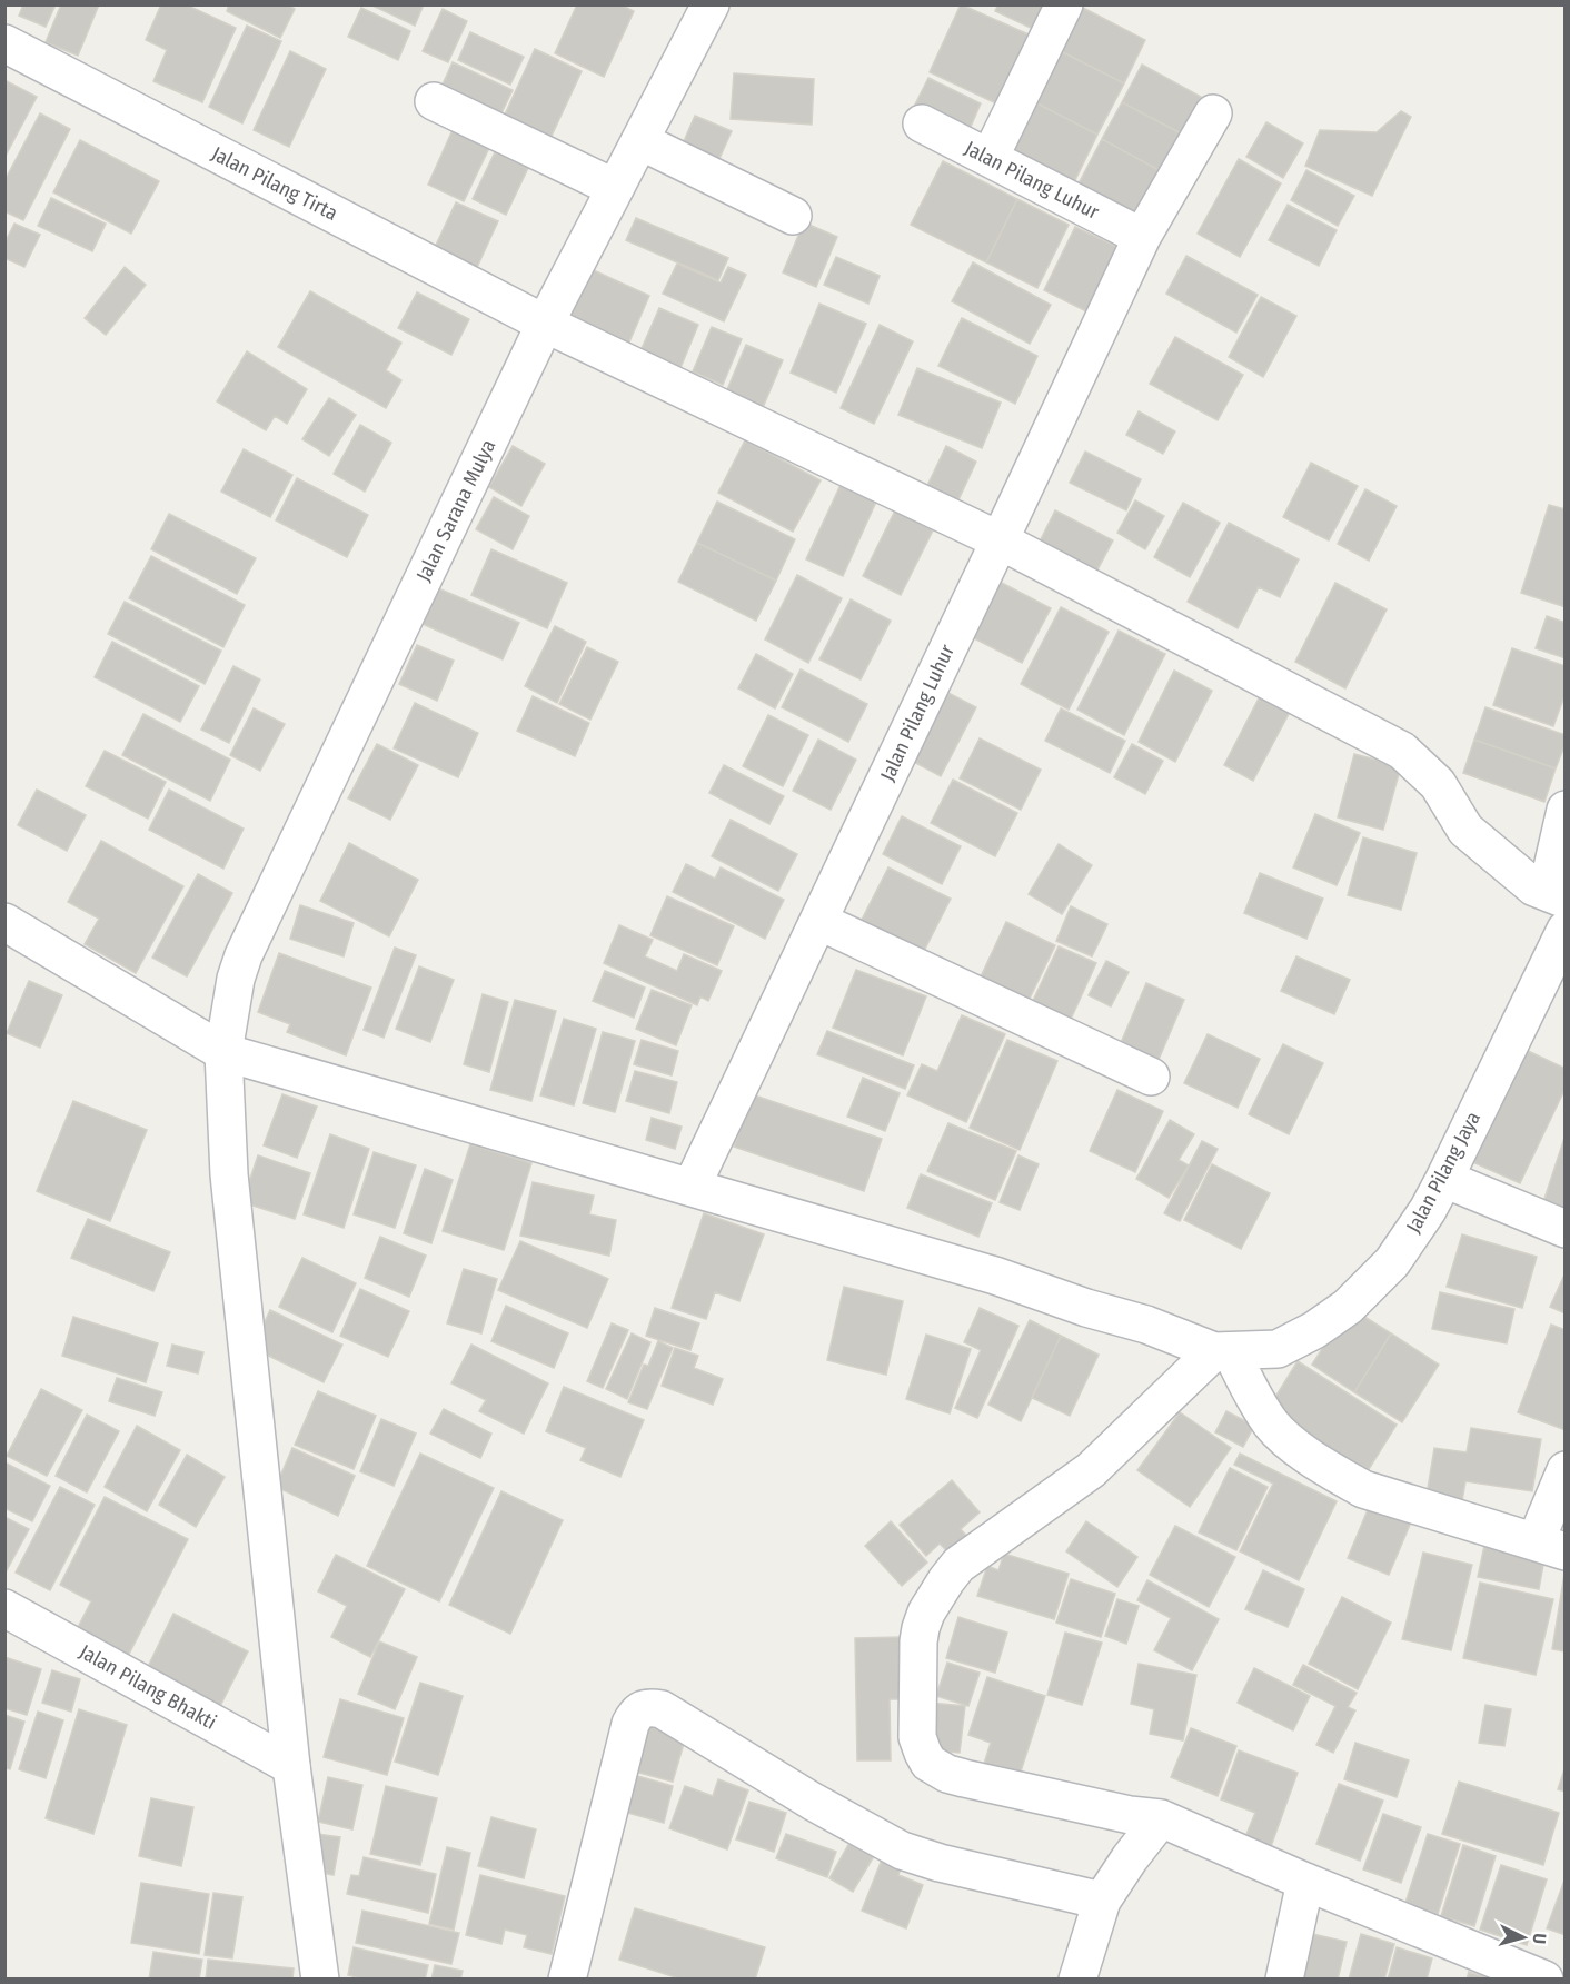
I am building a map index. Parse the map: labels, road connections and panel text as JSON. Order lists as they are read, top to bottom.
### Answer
{
  "streets": {
    "street": [
      "Jalan Pilang Luhur",
      "Jalan Pilang Tirta",
      "Jalan Sarana Mulya",
      "Jalan Pilang Jaya",
      "Jalan Pilang Bhakti"
    ]
  },
  "crossings": [
    ["Jalan Pilang Luhur", "Jalan Pilang Tirta"],
    ["Jalan Pilang Tirta", "Jalan Sarana Mulya"],
    ["Jalan Sarana Mulya", "Jalan Pilang Bhakti"]
  ],
  "north": "right"
}
